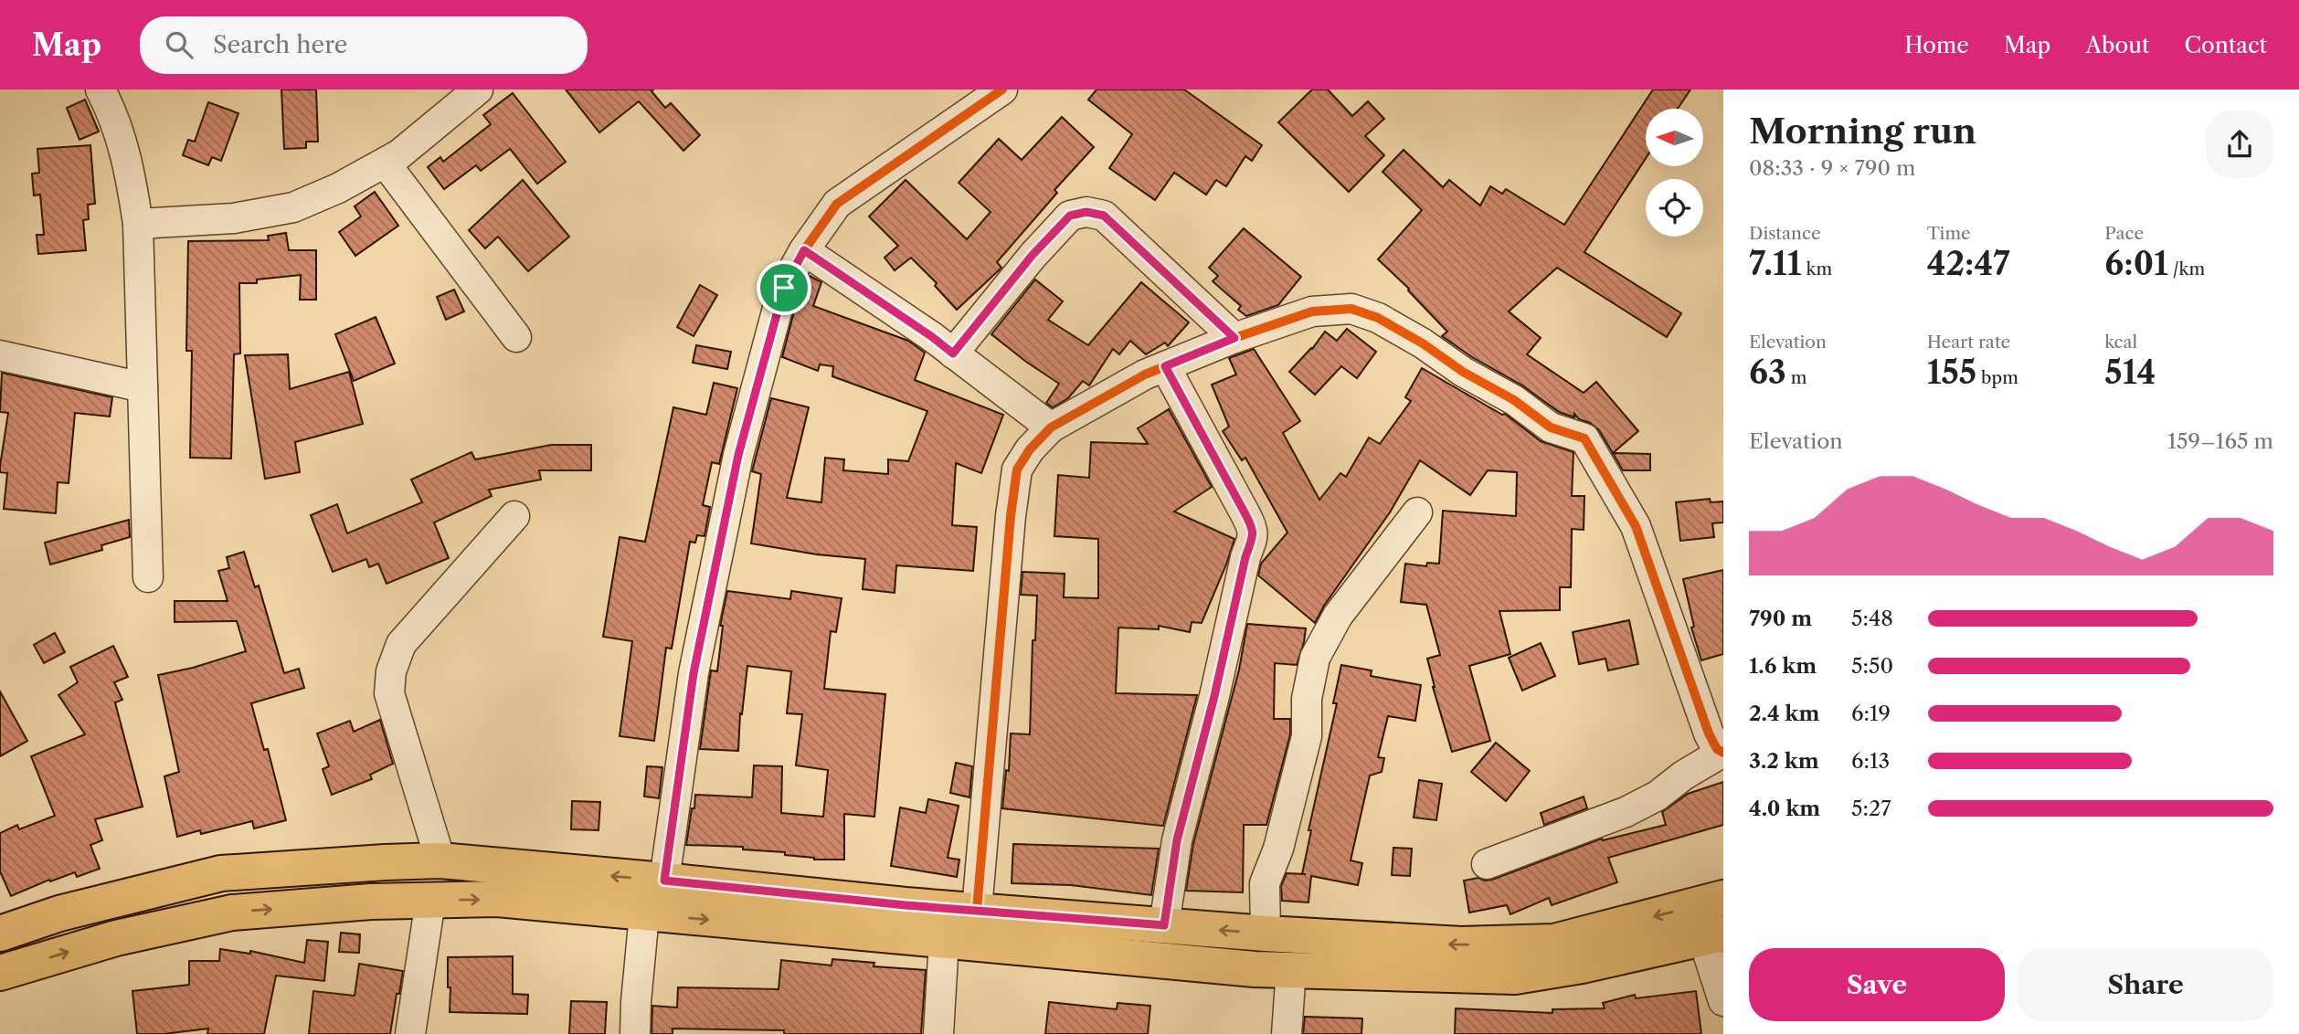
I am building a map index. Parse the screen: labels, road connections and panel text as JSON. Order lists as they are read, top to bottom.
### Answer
{
  "north": "left",
  "page": {
    "header": "Map",
    "search": "Search here",
    "nav": [
      "Home",
      "Map",
      "About",
      "Contact"
    ],
    "heading": ["Morning run", "08:33 · 9 × 790 m"],
    "stats": [
      ["Distance", "7.11 km"],
      ["Time", "42:47"],
      ["Pace", "6:01 /km"],
      ["Elevation", "63 m"],
      ["Heart rate", "155 bpm"],
      ["kcal", "514"]
    ],
    "chart": ["Elevation", "159–165 m"],
    "list": [
      {
        "name": "790 m",
        "note": "5:48"
      },
      {
        "name": "1.6 km",
        "note": "5:50"
      },
      {
        "name": "2.4 km",
        "note": "6:19"
      },
      {
        "name": "3.2 km",
        "note": "6:13"
      },
      {
        "name": "4.0 km",
        "note": "5:27"
      }
    ],
    "buttons": ["Save", "Share"]
  }
}
